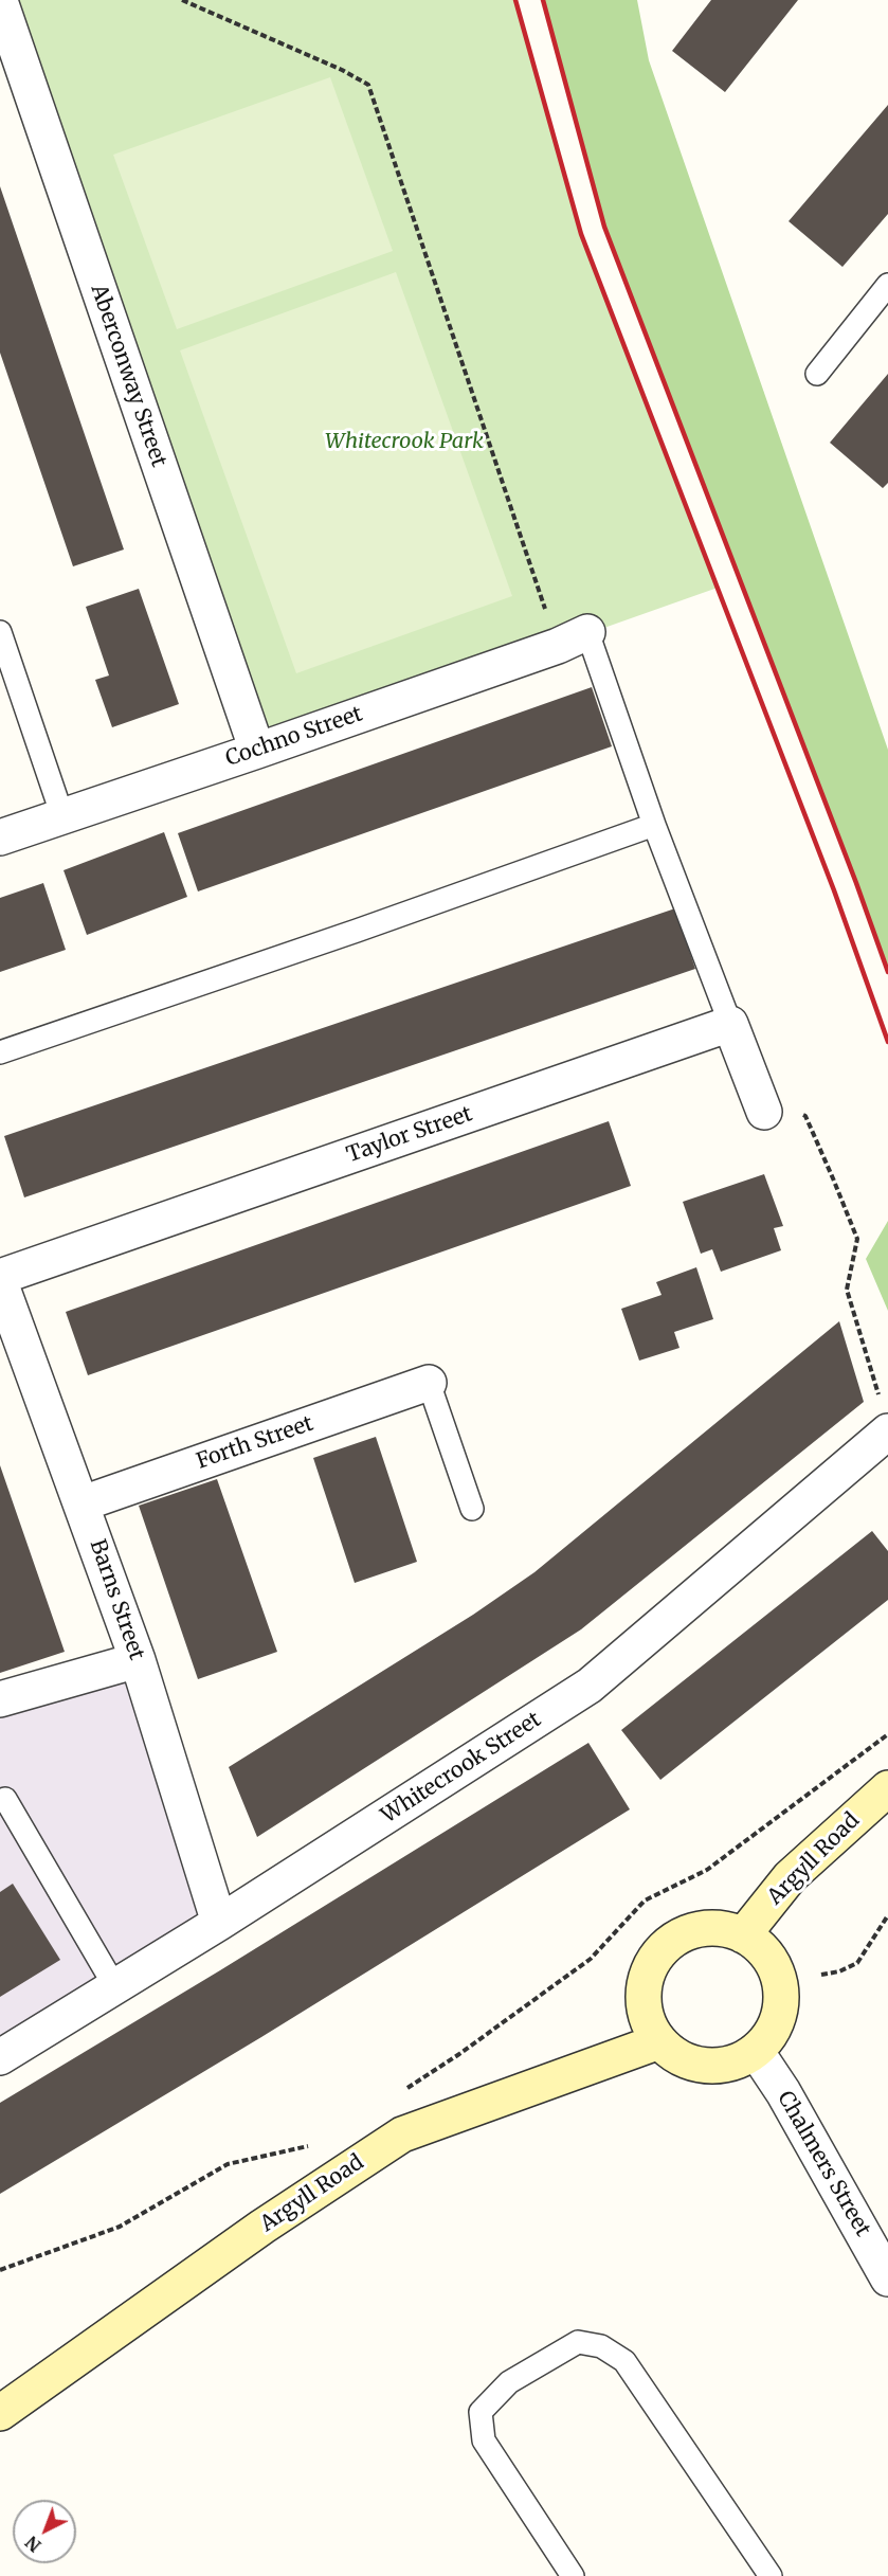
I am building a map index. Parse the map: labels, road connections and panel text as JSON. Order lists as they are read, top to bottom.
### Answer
{
  "streets": {
    "street": [
      "Aberconway Street",
      "Cochno Street",
      "Taylor Street",
      "Forth Street",
      "Barns Street",
      "Whitecrook Street",
      "Argyll Road",
      "Chalmers Street"
    ]
  },
  "crossings": [
    ["Aberconway Street", "Cochno Street"],
    ["Forth Street", "Barns Street"],
    ["Barns Street", "Whitecrook Street"],
    ["Argyll Road", "Chalmers Street"]
  ],
  "parks": ["Whitecrook Park"],
  "north": "bottom left"
}
